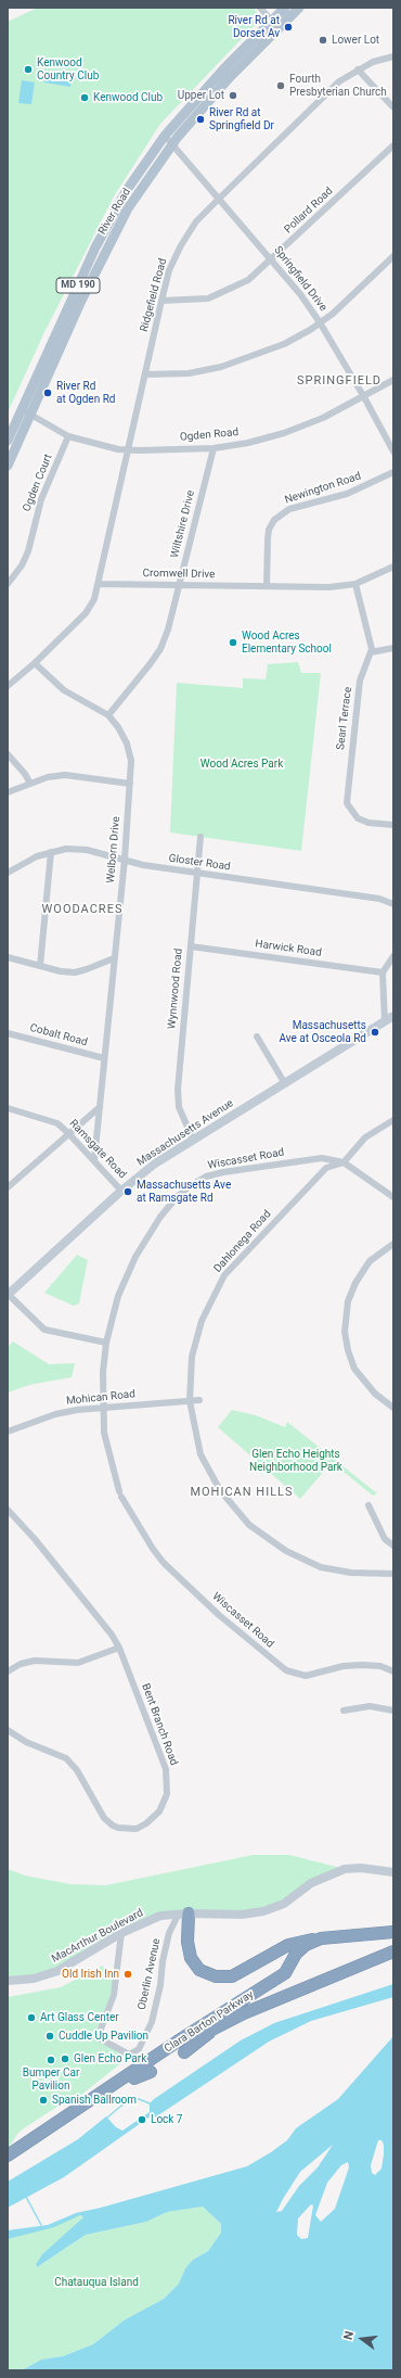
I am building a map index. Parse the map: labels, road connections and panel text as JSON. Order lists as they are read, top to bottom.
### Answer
{
  "streets": {
    "highway": ["Clara Barton Parkway"],
    "main road": [
      "River Road",
      "MD 190",
      "Massachusetts Avenue",
      "MacArthur Boulevard"
    ],
    "street": [
      "Pollard Road",
      "Springfield Drive",
      "Ridgefield Road",
      "Ogden Road",
      "Ogden Court",
      "Newington Road",
      "Wiltshire Drive",
      "Cromwell Drive",
      "Searl Terrace",
      "Welborn Drive",
      "Gloster Road",
      "Harwick Road",
      "Wynnwood Road",
      "Cobalt Road",
      "Ramsgate Road",
      "Wiscasset Road",
      "Dahlonega Road",
      "Mohican Road",
      "Bent Branch Road",
      "Oberlin Avenue"
    ]
  },
  "crossings": [
    ["Pollard Road", "Springfield Drive"],
    ["Pollard Road", "Ridgefield Road"],
    ["River Road", "Springfield Drive"],
    ["River Road", "Ogden Road"],
    ["Springfield Drive", "Ridgefield Road"],
    ["Springfield Drive", "Ogden Road"],
    ["Ridgefield Road", "Ogden Road"],
    ["Ridgefield Road", "Cromwell Drive"],
    ["Ogden Road", "Ogden Court"],
    ["Ogden Road", "Wiltshire Drive"],
    ["Newington Road", "Cromwell Drive"],
    ["Wiltshire Drive", "Cromwell Drive"],
    ["Wiltshire Drive", "Welborn Drive"],
    ["Welborn Drive", "Gloster Road"],
    ["Welborn Drive", "Cobalt Road"],
    ["Welborn Drive", "Ramsgate Road"],
    ["Gloster Road", "Wynnwood Road"],
    ["Harwick Road", "Wynnwood Road"],
    ["Wynnwood Road", "Massachusetts Avenue"],
    ["Massachusetts Avenue", "Ramsgate Road"],
    ["Wiscasset Road", "Dahlonega Road"],
    ["Wiscasset Road", "Mohican Road"],
    ["Dahlonega Road", "Mohican Road"],
    ["MacArthur Boulevard", "Oberlin Avenue"]
  ],
  "districts": ["SPRINGFIELD", "WOODACRES", "MOHICAN HILLS"],
  "parks": ["Wood Acres Park", "Glen Echo Heights Neighborhood Park", "Chatauqua Island"],
  "places": [
    "River Rd at Dorset Av",
    "Lower Lot",
    "Kenwood Country Club",
    "Fourth Presbyterian Church",
    "Upper Lot",
    "Kenwood Club",
    "River Rd at Springfield Dr",
    "River Rd at Ogden Rd",
    "Wood Acres Elementary School",
    "Massachusetts Ave at Osceola Rd",
    "Massachusetts Ave at Ramsgate Rd",
    "Old Irish Inn",
    "Art Glass Center",
    "Cuddle Up Pavilion",
    "Glen Echo Park",
    "Bumper Car Pavilion",
    "Spanish Ballroom",
    "Lock 7"
  ],
  "north": "left"
}
